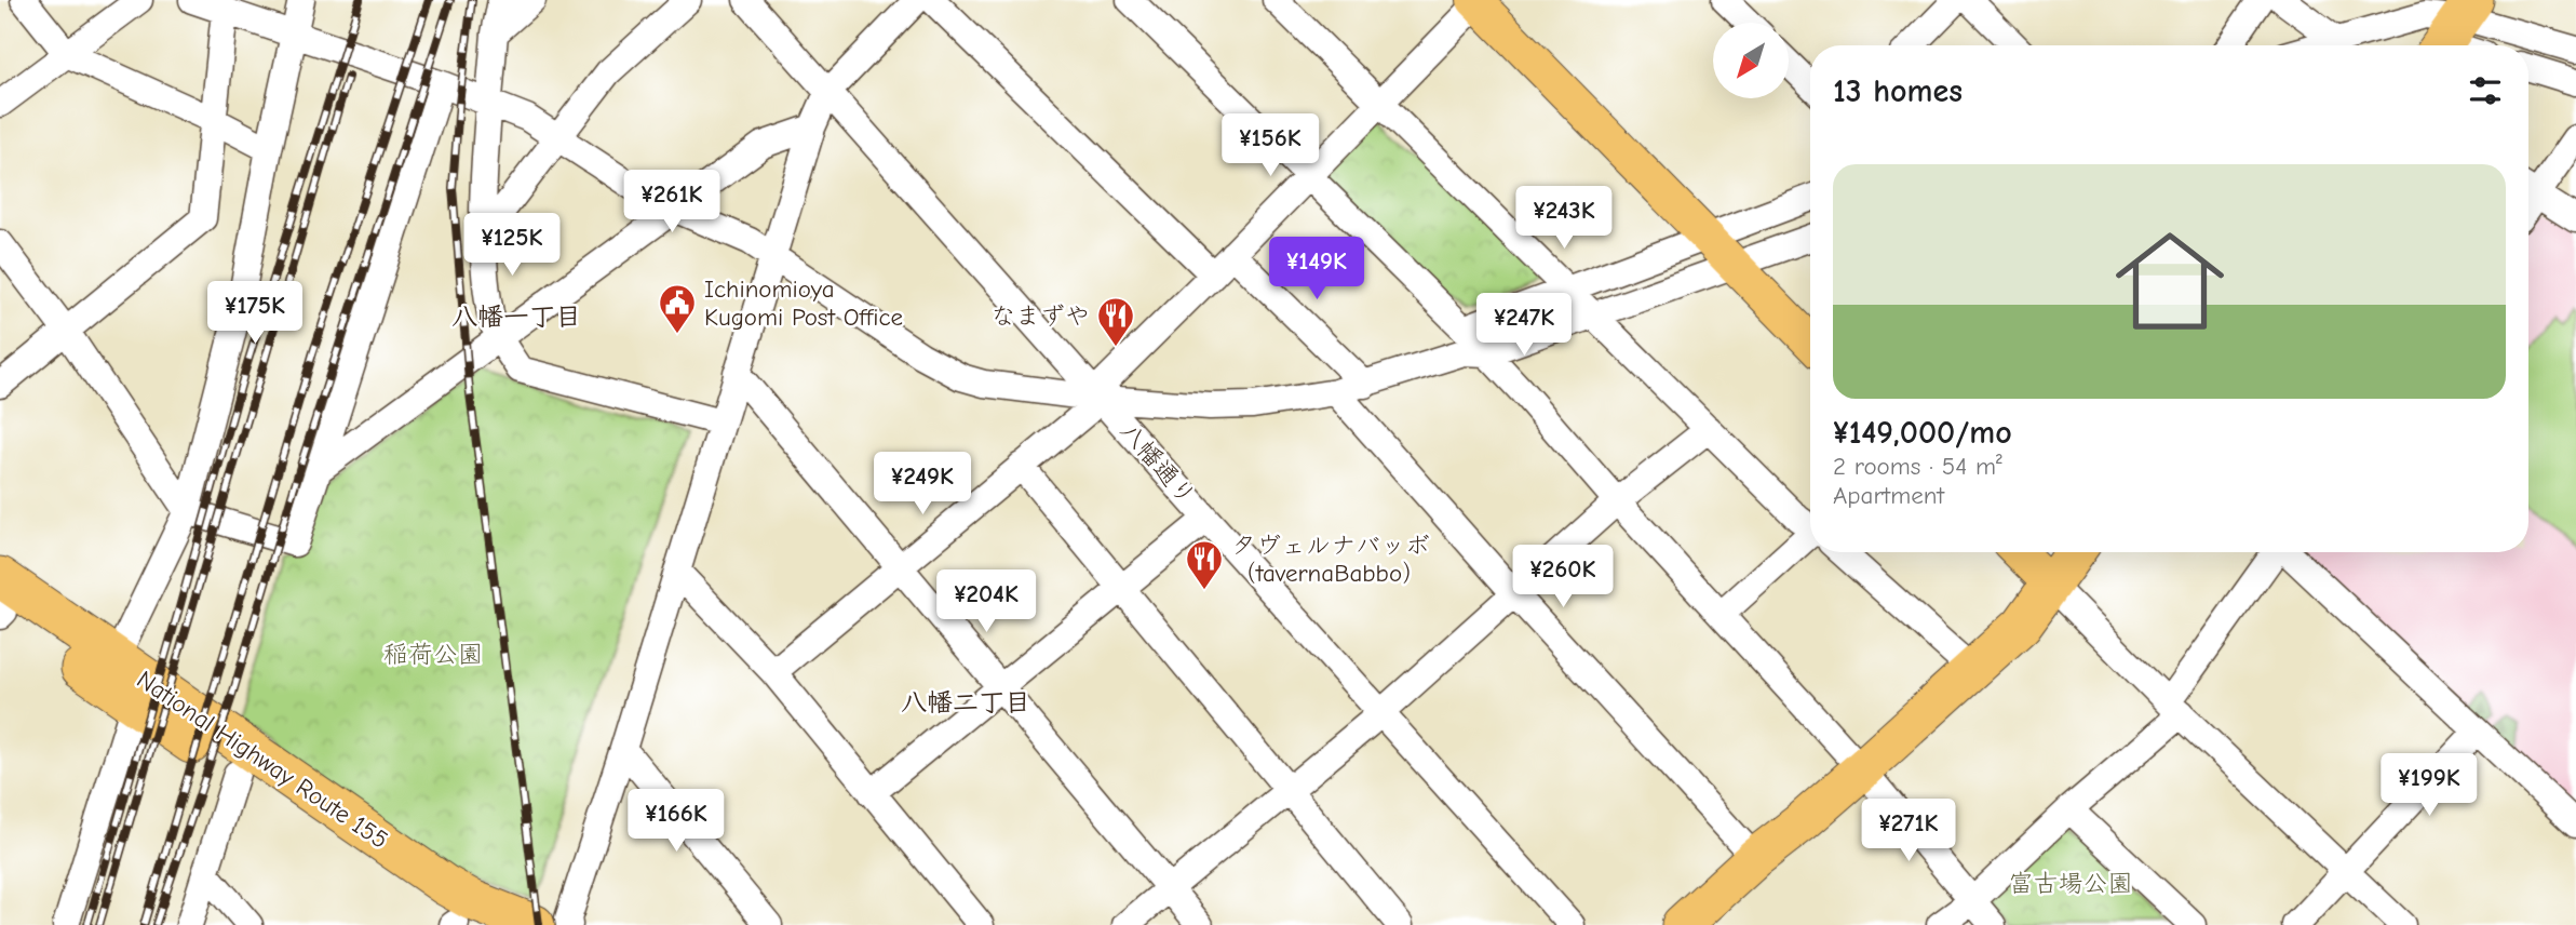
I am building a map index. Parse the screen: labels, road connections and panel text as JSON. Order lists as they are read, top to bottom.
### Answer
{
  "streets": {
    "highway": ["National Highway Route 155"],
    "street": ["八幡通り"]
  },
  "districts": ["八幡一丁目", "八幡二丁目"],
  "parks": ["稲荷公園", "富古場公園"],
  "places": {
    "public building": ["Ichinomioya Kugomi Post Office"],
    "restaurant": ["なまずや", "タヴェルナバッボ （tavernaBabbo）"]
  },
  "north": "bottom left",
  "page": {
    "heading": "13 homes",
    "price": [
      "¥156K",
      "¥261K",
      "¥243K",
      "¥125K",
      "¥149K",
      "¥175K",
      "¥247K",
      "¥249K",
      "¥260K",
      "¥204K",
      "¥199K",
      "¥166K",
      "¥271K"
    ],
    "list": [
      {
        "name": "¥149,000/mo",
        "note": "2 rooms · 54 m² · Apartment"
      }
    ]
  }
}
